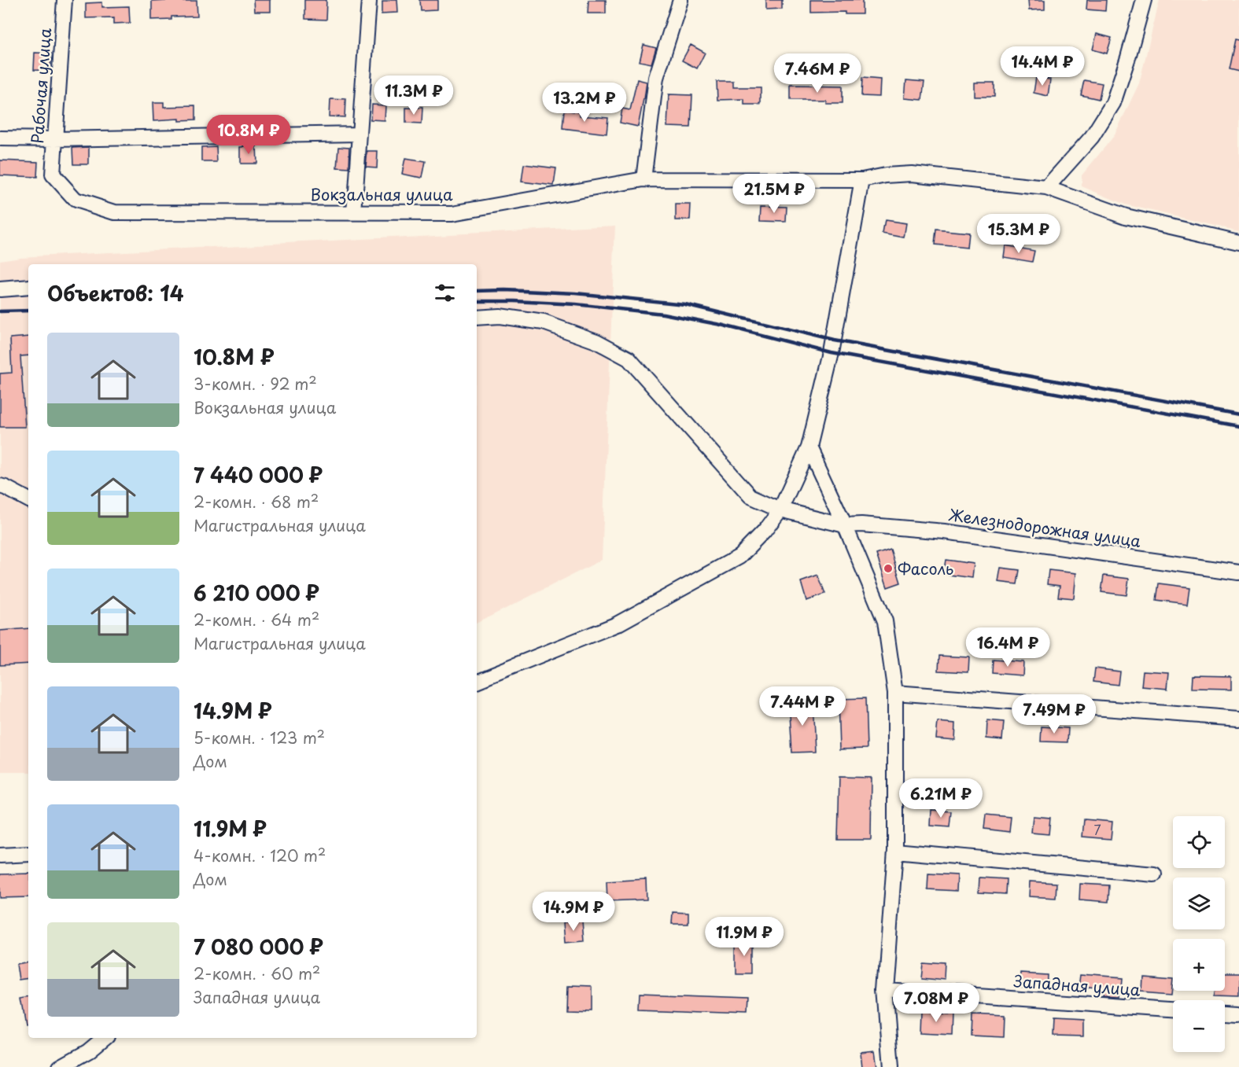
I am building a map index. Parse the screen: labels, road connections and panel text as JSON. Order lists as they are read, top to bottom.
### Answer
{
  "streets": {
    "street": [
      "Рабочая улица",
      "Вокзальная улица",
      "Железнодорожная улица",
      "Западная улица"
    ]
  },
  "crossings": [
    ["Рабочая улица", "Вокзальная улица"]
  ],
  "places": ["Фасоль"],
  "house_numbers": ["7"],
  "page": {
    "price": [
      "14.4M ₽",
      "7.46M ₽",
      "11.3M ₽",
      "13.2M ₽",
      "10.8M ₽",
      "21.5M ₽",
      "15.3M ₽",
      "16.4M ₽",
      "7.44M ₽",
      "7.49M ₽",
      "6.21M ₽",
      "14.9M ₽",
      "11.9M ₽",
      "7.08M ₽"
    ],
    "heading": "Объектов: 14",
    "list": [
      {
        "name": "10.8M ₽",
        "note": "3-комн. · 92 m² · Вокзальная улица"
      },
      {
        "name": "7 440 000 ₽",
        "note": "2-комн. · 68 m² · Магистральная улица"
      },
      {
        "name": "6 210 000 ₽",
        "note": "2-комн. · 64 m² · Магистральная улица"
      },
      {
        "name": "14.9M ₽",
        "note": "5-комн. · 123 m² · Дом"
      },
      {
        "name": "11.9M ₽",
        "note": "4-комн. · 120 m² · Дом"
      },
      {
        "name": "7 080 000 ₽",
        "note": "2-комн. · 60 m² · Западная улица"
      }
    ],
    "map_buttons": ["+", "−"]
  }
}
